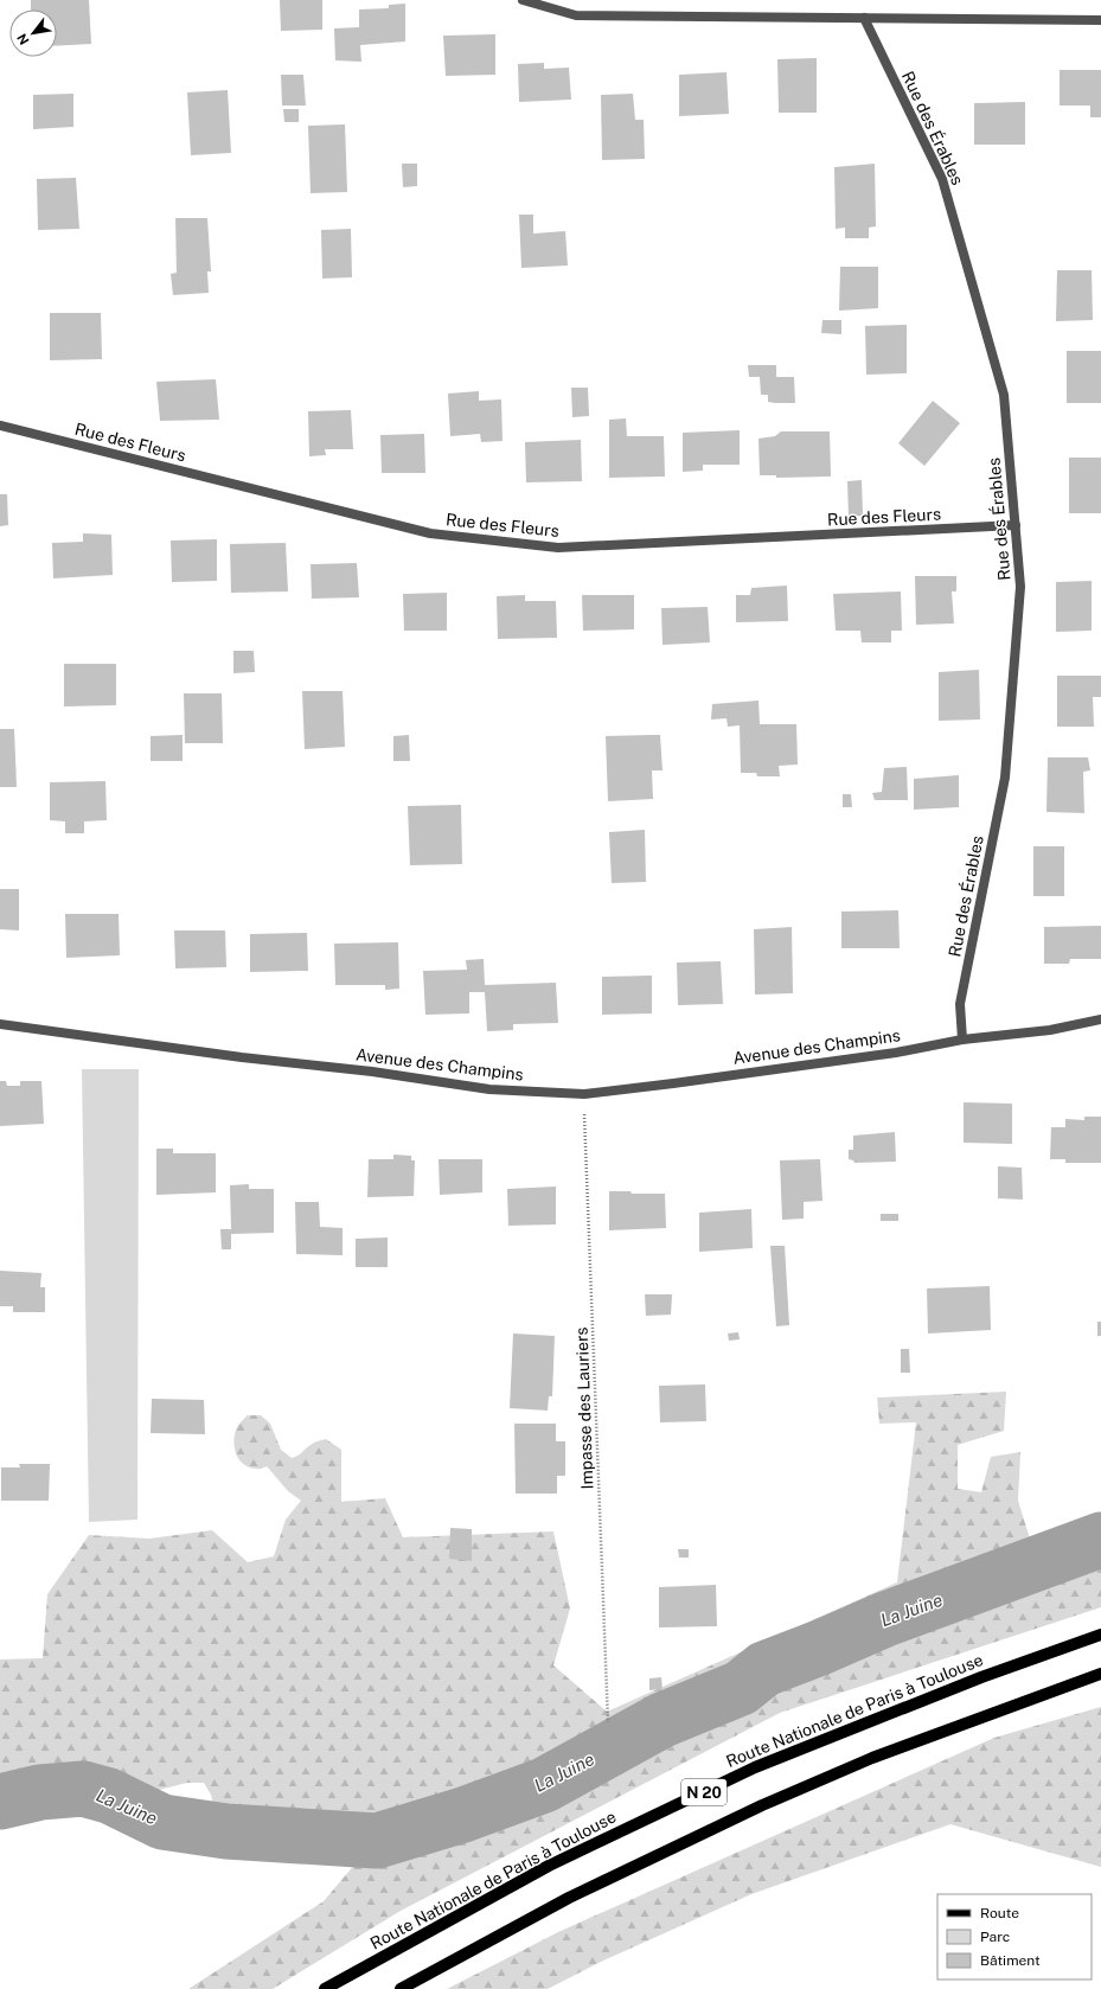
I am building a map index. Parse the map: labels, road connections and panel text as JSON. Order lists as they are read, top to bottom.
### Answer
{
  "streets": {
    "main road": ["Route Nationale de Paris à Toulouse", "N 20"],
    "street": ["Rue des Érables", "Rue des Fleurs", "Avenue des Champins"],
    "path": ["Impasse des Lauriers"]
  },
  "crossings": [
    ["Rue des Érables", "Rue des Fleurs"],
    ["Rue des Érables", "Avenue des Champins"],
    ["Avenue des Champins", "Impasse des Lauriers"]
  ],
  "water": ["La Juine"],
  "legend": ["Route", "Parc", "Bâtiment"],
  "north": "bottom left"
}
